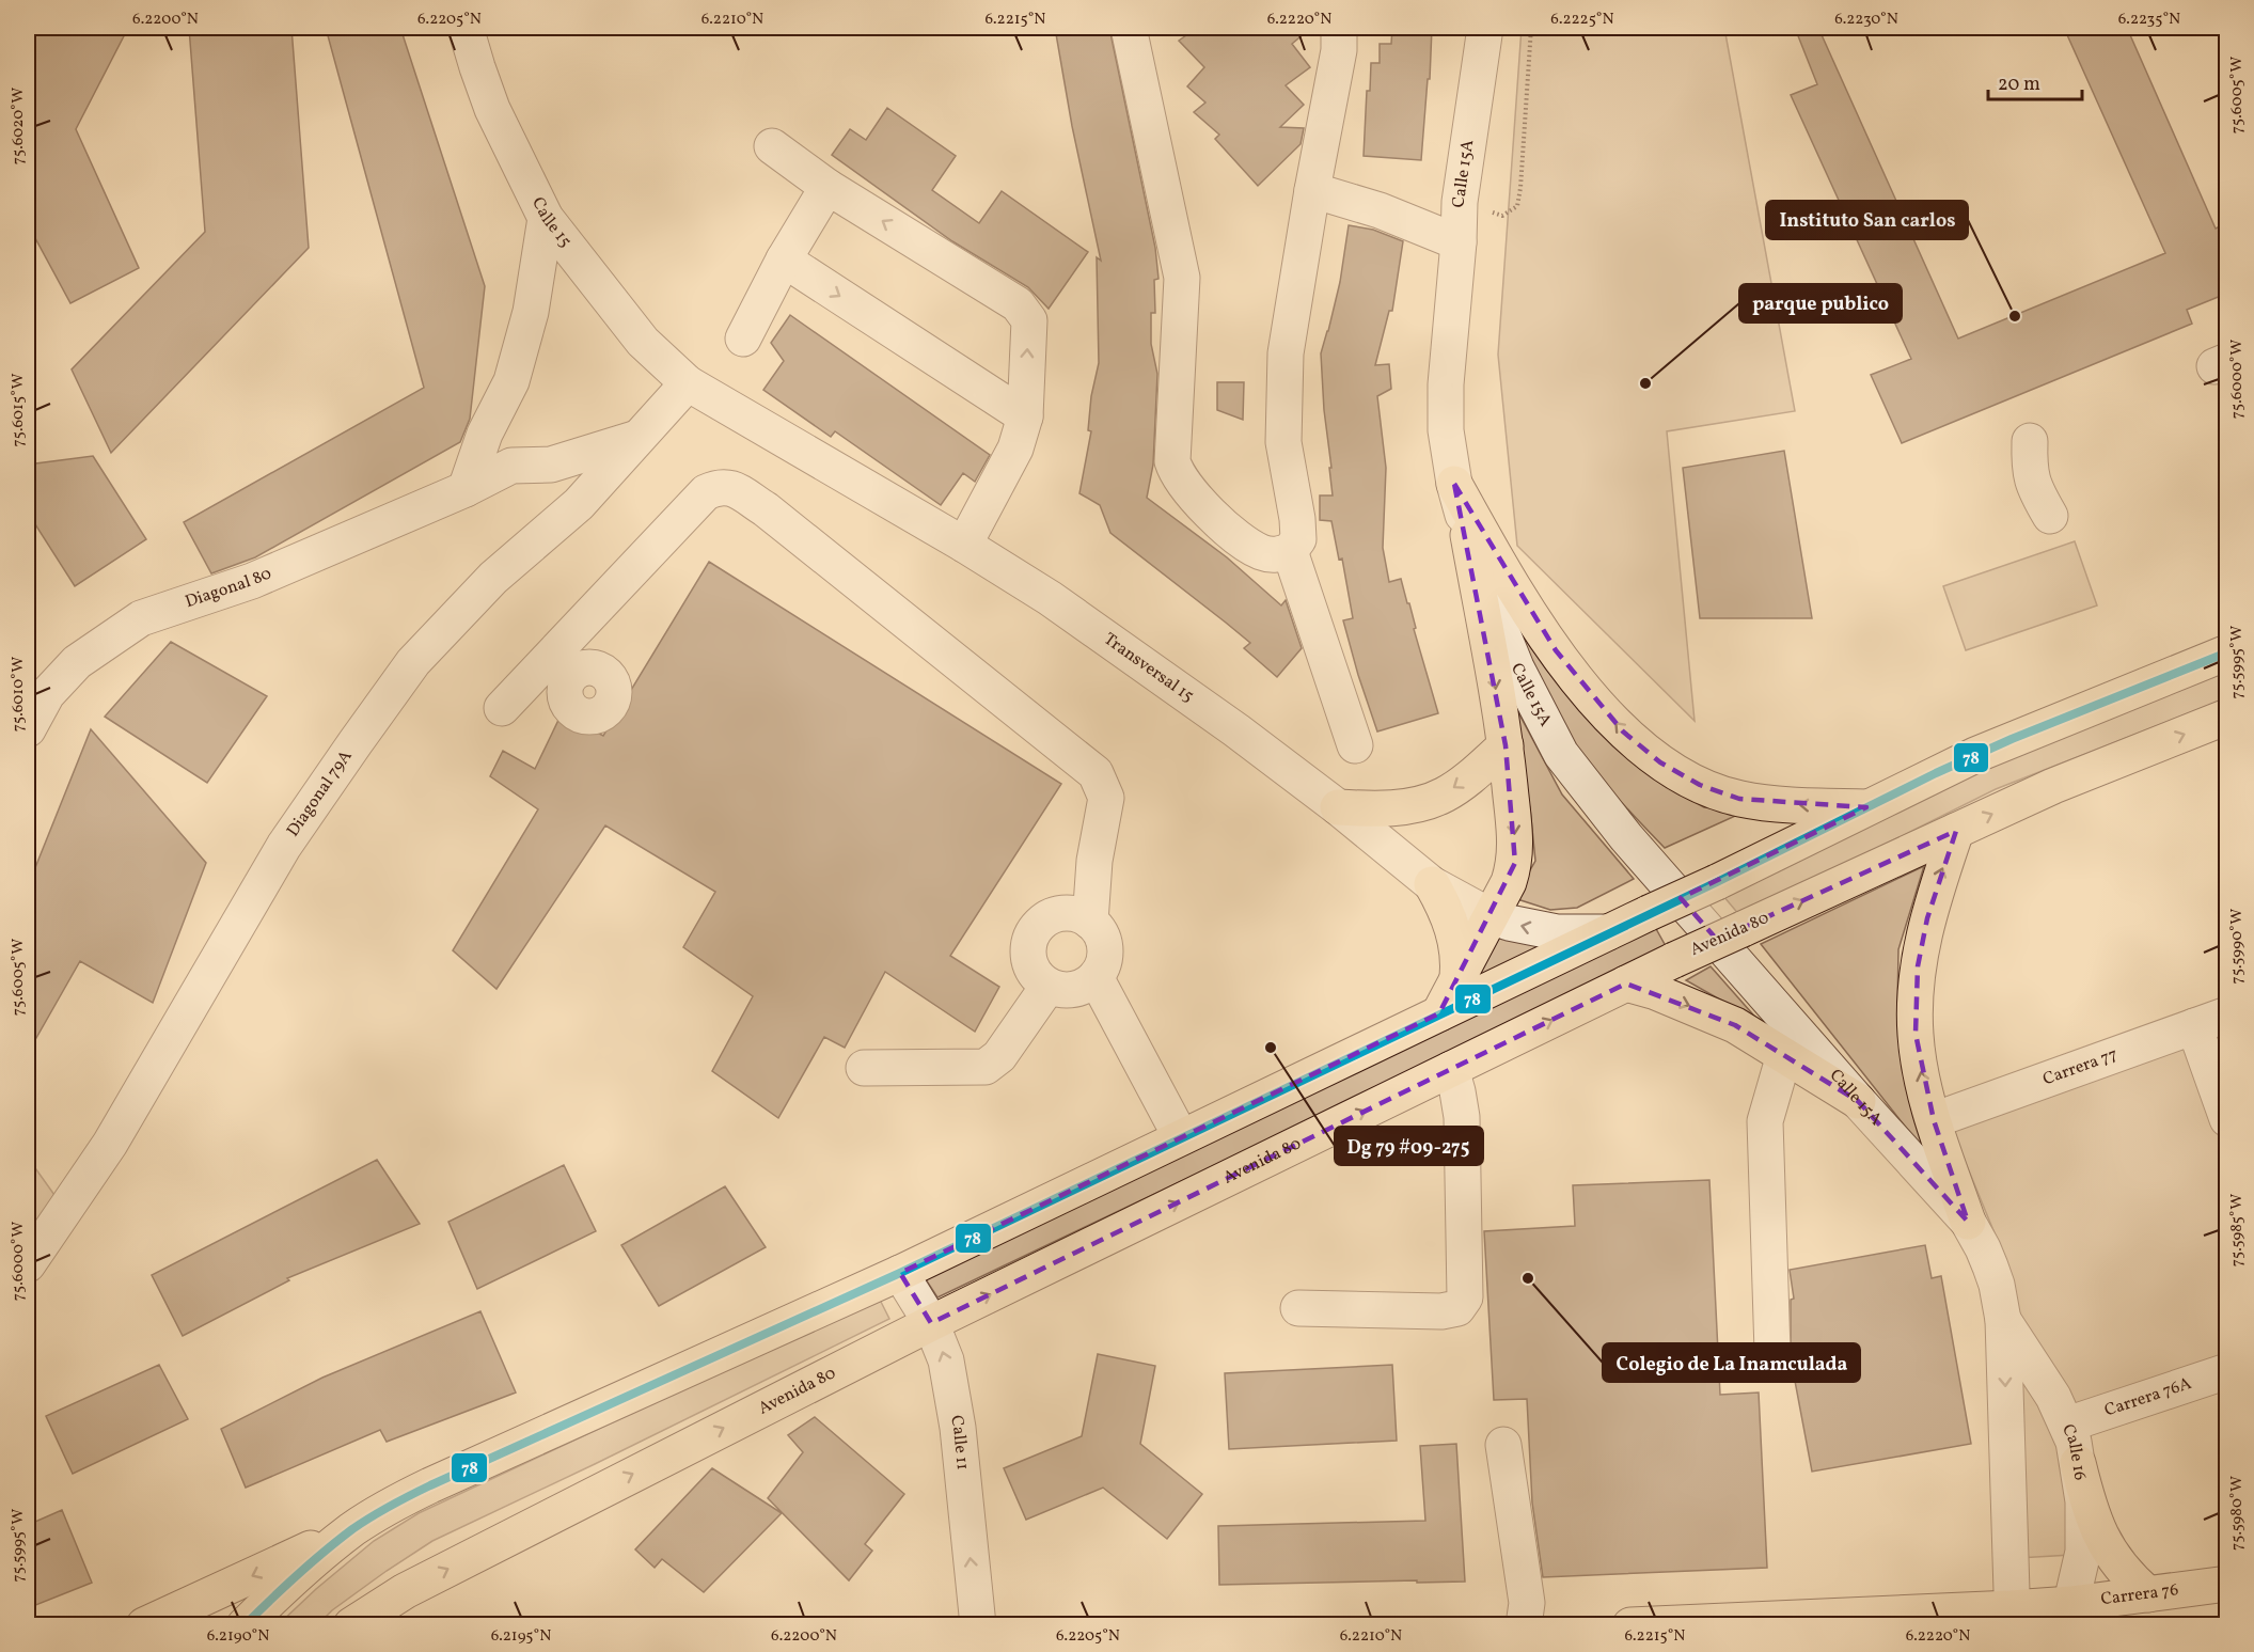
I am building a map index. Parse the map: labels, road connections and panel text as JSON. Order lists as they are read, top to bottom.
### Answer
{
  "streets": {
    "main road": ["Avenida 80", "Carrera 76"],
    "street": [
      "Calle 15A",
      "Calle 15",
      "Diagonal 80",
      "Transversal 15",
      "Diagonal 79A",
      "Carrera 77",
      "Carrera 76A",
      "Calle 11",
      "Calle 16"
    ]
  },
  "crossings": [
    ["Calle 15A", "Calle 16"],
    ["Calle 15", "Transversal 15"],
    ["Calle 15", "Diagonal 79A"],
    ["Diagonal 80", "Diagonal 79A"],
    ["Transversal 15", "Diagonal 79A"],
    ["Avenida 80", "Calle 11"],
    ["Carrera 76A", "Calle 16"],
    ["Calle 16", "Carrera 76"]
  ],
  "one_way": ["Calle 11"],
  "places": [
    "Instituto San carlos",
    "parque publico",
    "Dg 79 #09-275",
    "Colegio de La Inamculada"
  ],
  "lines": ["transit line 78"],
  "scale_bar": "20 m",
  "coordinates": [
    "6.2200°N",
    "6.2205°N",
    "6.2210°N",
    "6.2215°N",
    "6.2220°N",
    "6.2225°N",
    "6.2230°N",
    "6.2235°N",
    "75.6005°W",
    "75.6020°W",
    "75.6000°W",
    "75.6015°W",
    "75.5995°W",
    "75.6010°W",
    "75.5990°W",
    "75.5985°W",
    "75.5980°W",
    "6.2190°N",
    "6.2195°N"
  ]
}
